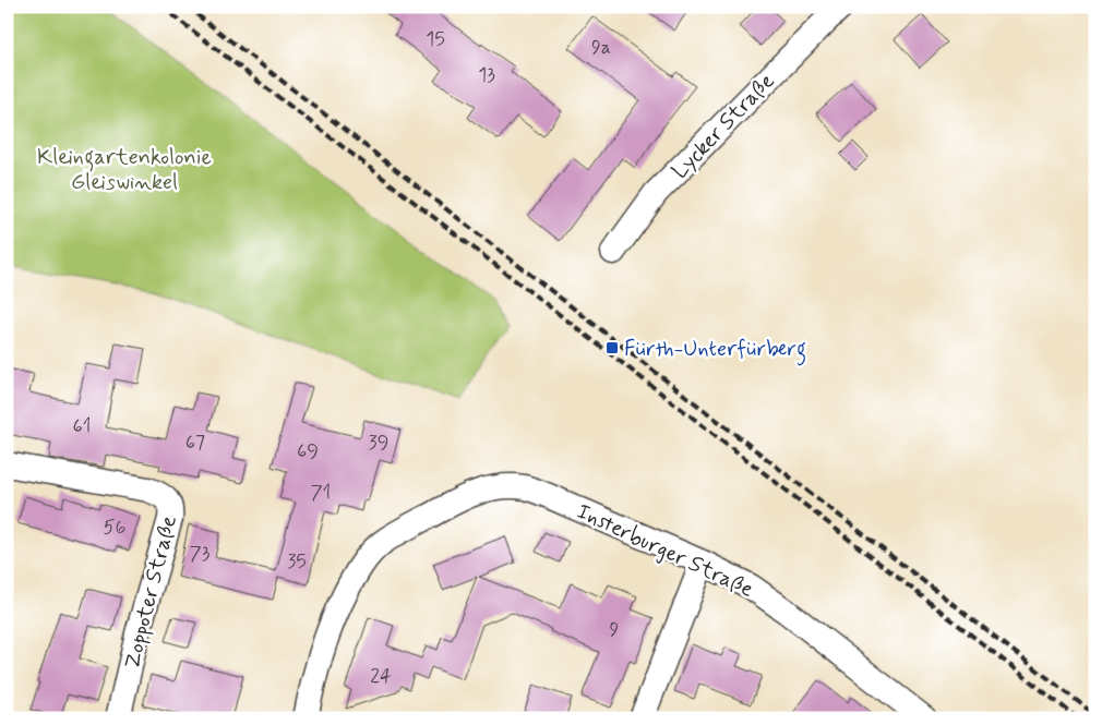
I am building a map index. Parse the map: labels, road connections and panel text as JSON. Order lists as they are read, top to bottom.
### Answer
{
  "streets": {
    "street": ["Lycker Straße", "Insterburger Straße", "Zoppoter Straße"]
  },
  "parks": ["Kleingartenkolonie Gleiswinkel"],
  "places": {
    "transit": ["Fürth-Unterfürberg"]
  },
  "house_numbers": [
    "15",
    "9a",
    "13",
    "61",
    "67",
    "39",
    "69",
    "71",
    "56",
    "73",
    "35",
    "9",
    "24"
  ]
}
